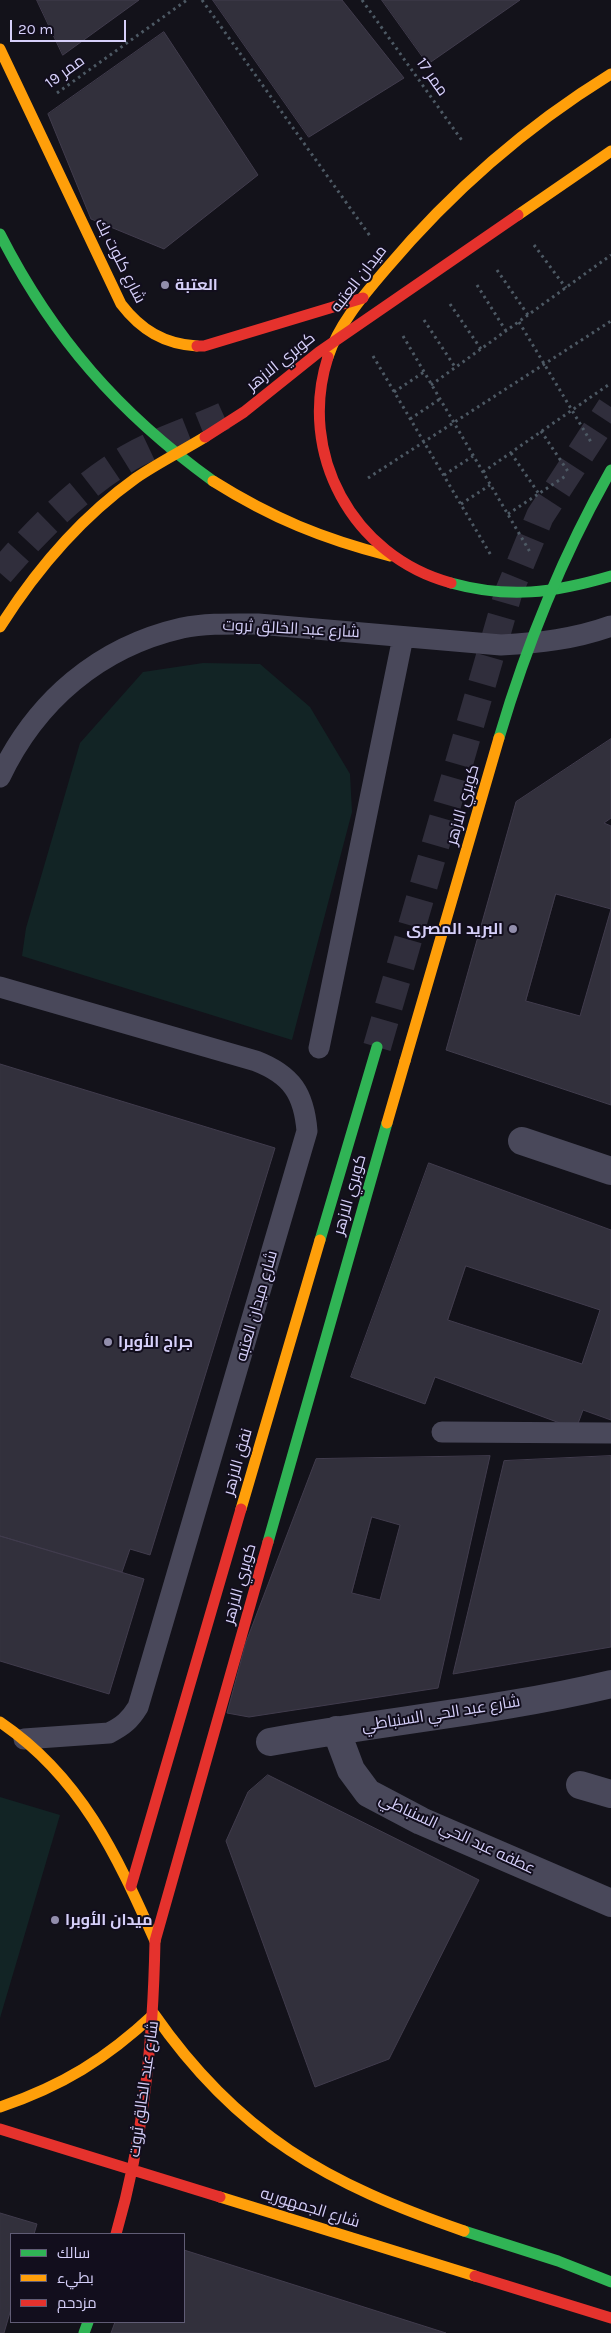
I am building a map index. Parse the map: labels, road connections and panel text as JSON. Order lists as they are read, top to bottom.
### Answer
{
  "streets": {
    "main road": [
      "شارع كلوت بك",
      "ميدان العتبه",
      "كوبري الازهر",
      "شارع عبد الخالق ثروت",
      "نفق الازهر",
      "شارع الجمهوريه"
    ],
    "street": ["شارع عبد الحي السنباطي", "عطفه عبد الحي السنباطي"],
    "lane": ["شارع ميدان العتبه"],
    "path": ["ممر 19", "ممر 17"]
  },
  "crossings": [
    ["ممر 19", "شارع كلوت بك"],
    ["ممر 17", "ميدان العتبه"],
    ["شارع كلوت بك", "ميدان العتبه"],
    ["كوبري الازهر", "شارع عبد الخالق ثروت"],
    ["شارع عبد الخالق ثروت", "شارع الجمهوريه"],
    ["شارع عبد الحي السنباطي", "عطفه عبد الحي السنباطي"]
  ],
  "places": [
    "العتبة",
    "البريد المصرى",
    "جراج الأوبرا",
    "ميدان الأوبرا"
  ],
  "legend": ["سالك", "بطيء", "مزدحم"],
  "scale_bar": "20 m"
}
